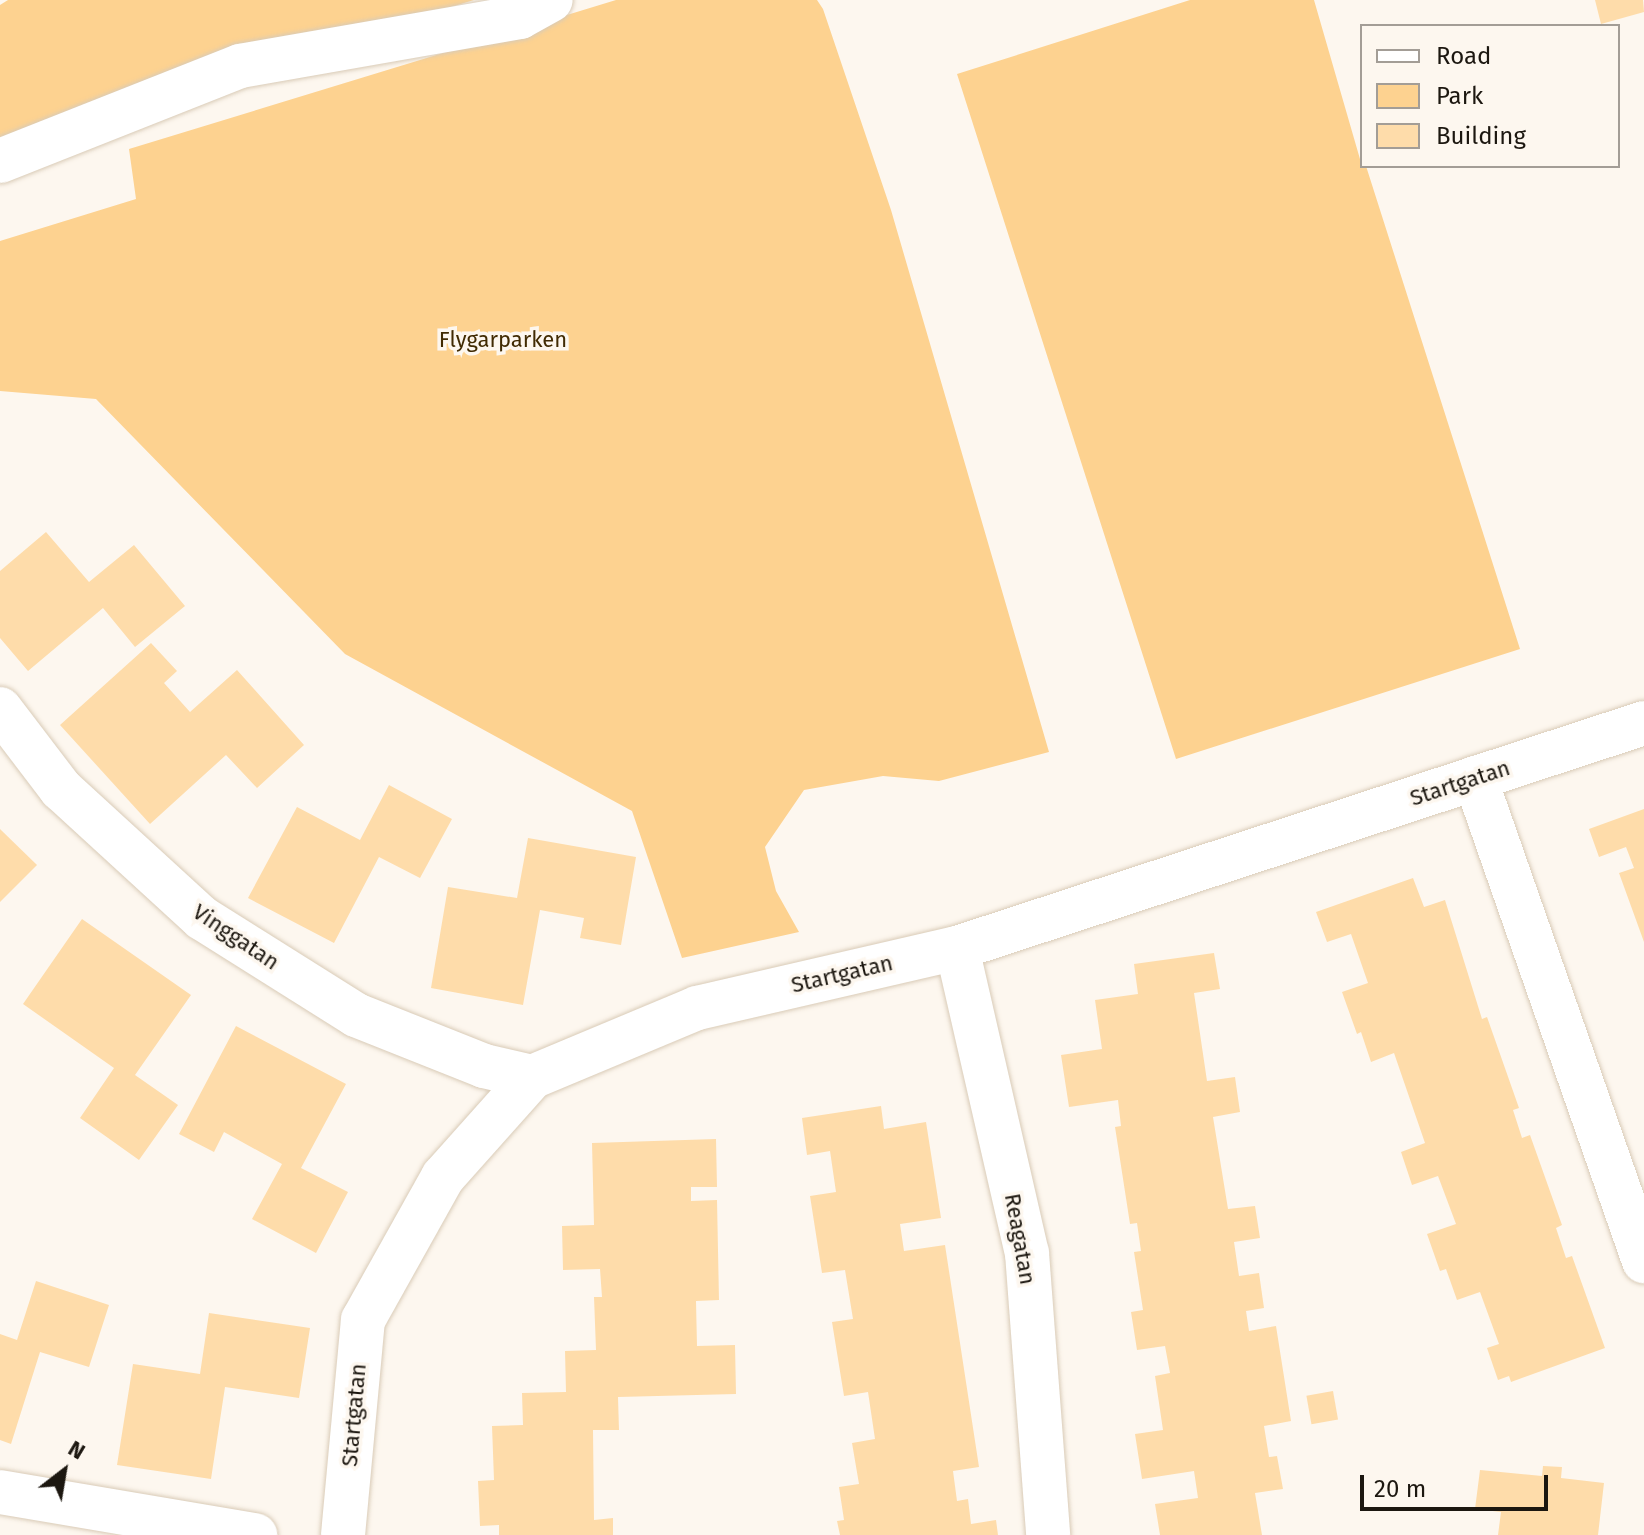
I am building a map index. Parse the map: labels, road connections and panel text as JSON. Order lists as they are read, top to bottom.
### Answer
{
  "streets": {
    "street": ["Startgatan", "Vinggatan", "Reagatan"]
  },
  "crossings": [
    ["Startgatan", "Vinggatan"],
    ["Startgatan", "Reagatan"]
  ],
  "parks": ["Flygarparken"],
  "legend": ["Road", "Park", "Building"],
  "scale_bar": "20 m",
  "north": "top right"
}
